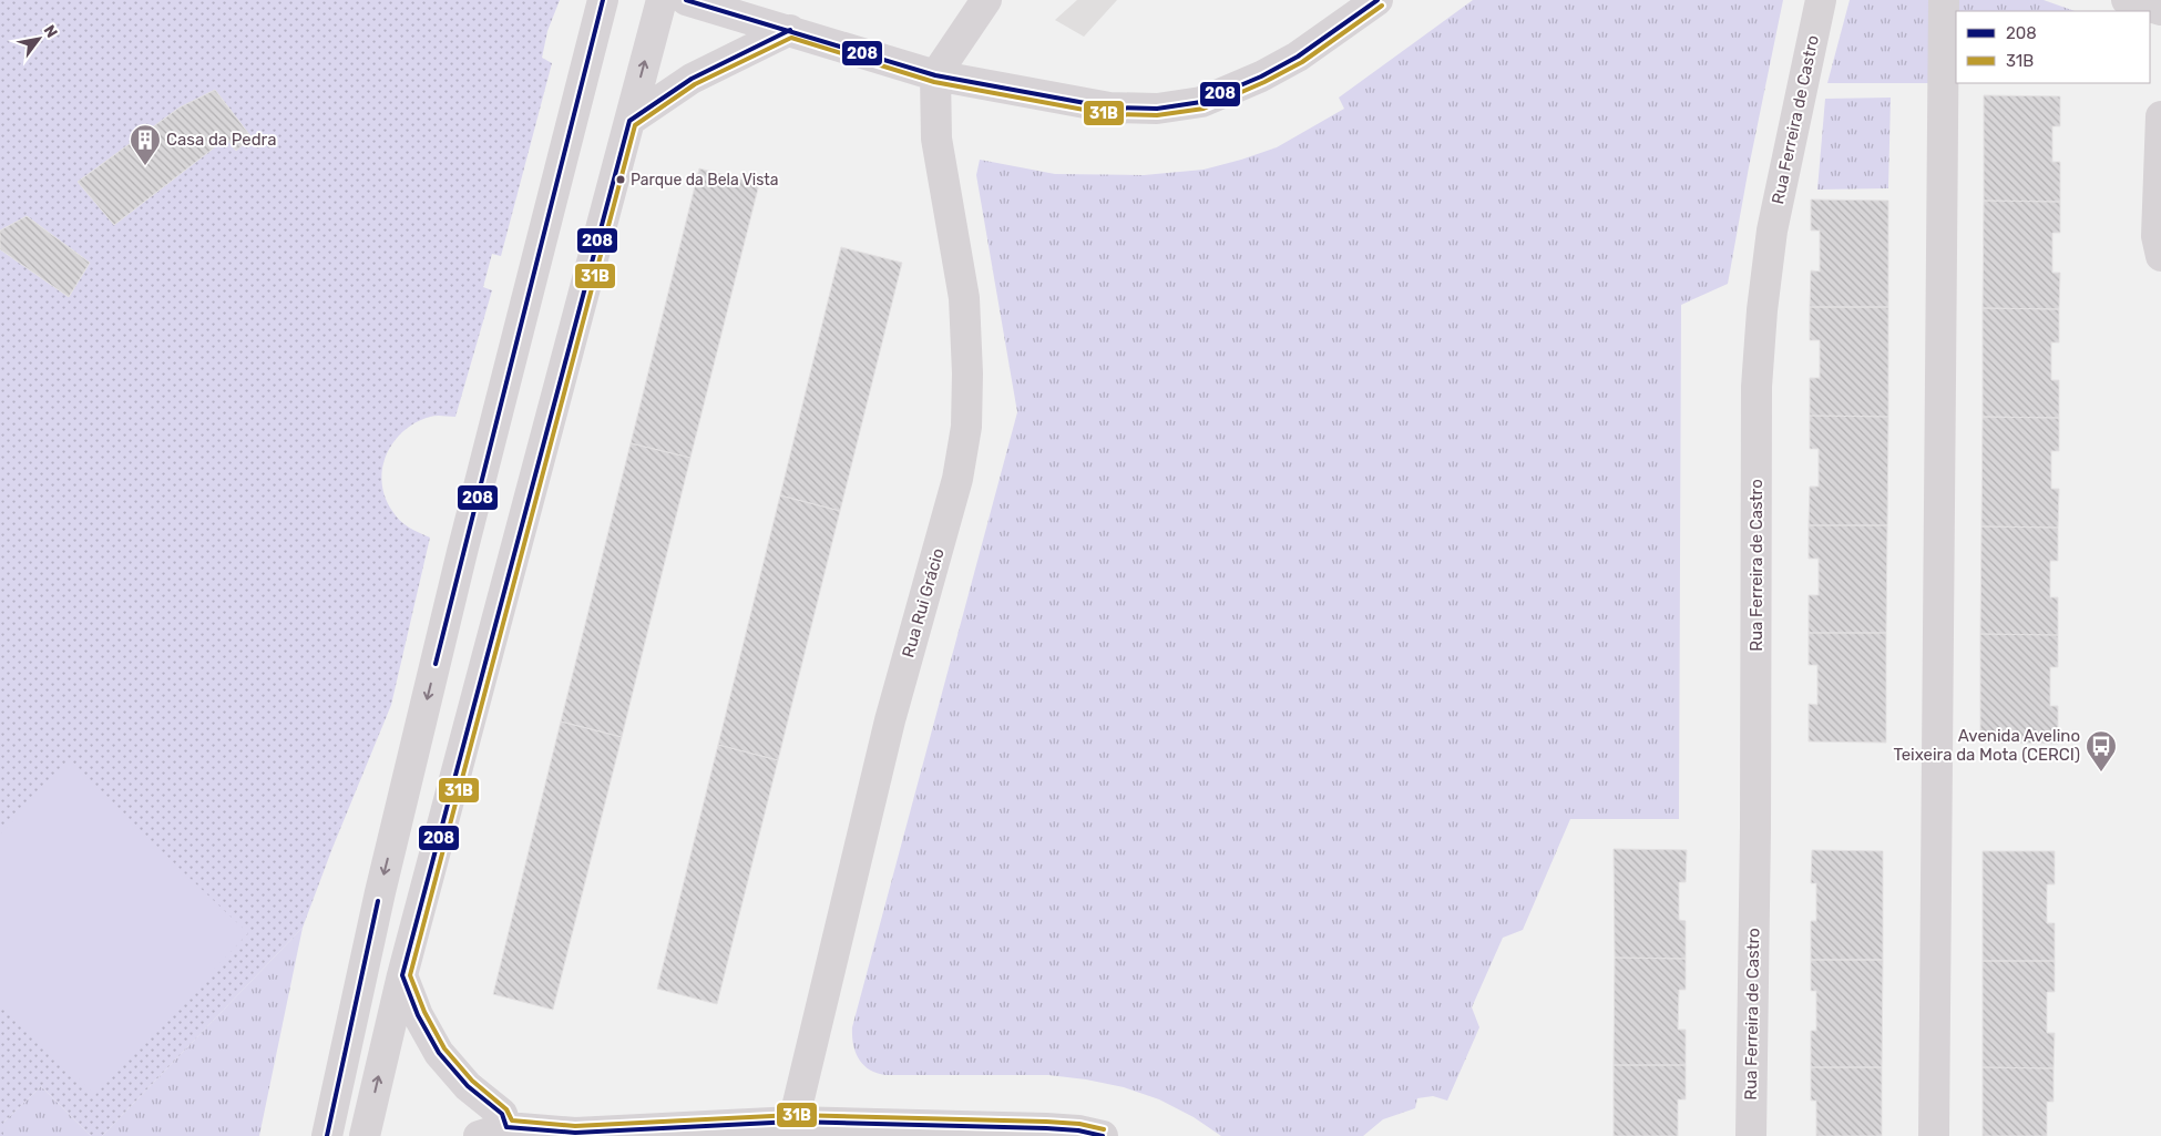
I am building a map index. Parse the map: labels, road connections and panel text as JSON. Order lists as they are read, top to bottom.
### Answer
{
  "streets": {
    "street": ["Rua Ferreira de Castro", "Rua Rui Grácio"]
  },
  "places": {
    "building": ["Casa da Pedra"],
    "other": ["Parque da Bela Vista"],
    "bus stop": ["Avenida Avelino Teixeira da Mota (CERCI)"]
  },
  "lines": ["transit line 208", "transit line 31B"],
  "legend": ["208", "31B"],
  "north": "top right"
}
